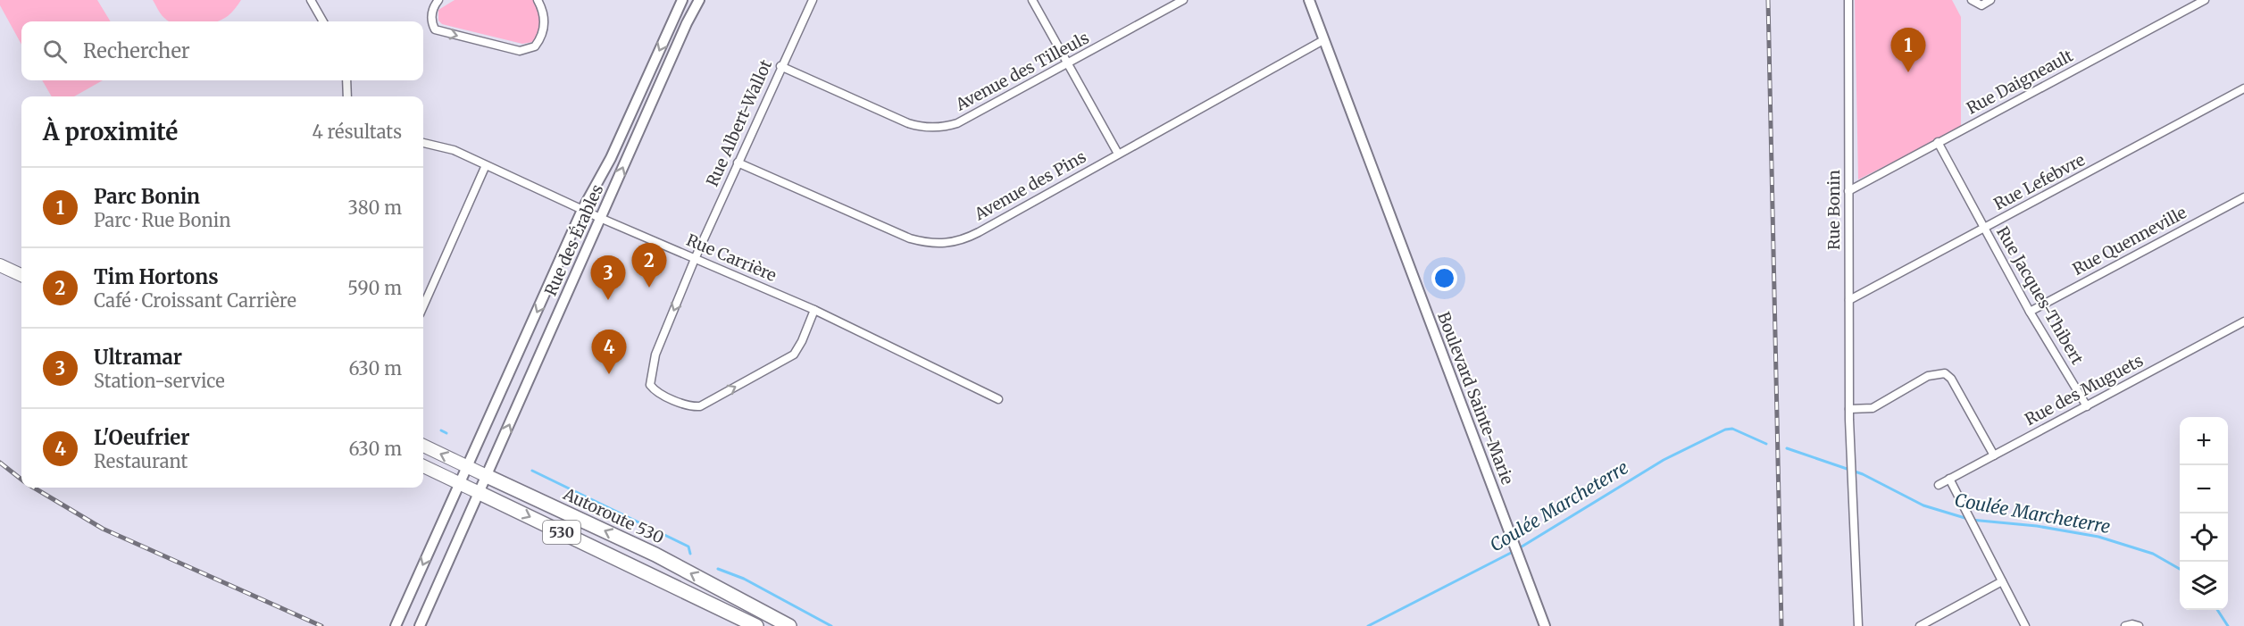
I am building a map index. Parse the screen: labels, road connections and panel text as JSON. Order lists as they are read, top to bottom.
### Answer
{
  "streets": {
    "highway": ["Autoroute 530", "530"],
    "street": [
      "Avenue des Tilleuls",
      "Rue Daigneault",
      "Rue Albert-Wallot",
      "Rue Lefebvre",
      "Avenue des Pins",
      "Rue Bonin",
      "Rue des Érables",
      "Rue Quenneville",
      "Rue Carrière",
      "Rue Jacques-Thibert",
      "Rue des Muguets",
      "Boulevard Sainte-Marie"
    ]
  },
  "crossings": [
    ["Avenue des Tilleuls", "Rue Albert-Wallot"],
    ["Rue Daigneault", "Rue Bonin"],
    ["Rue Daigneault", "Rue Jacques-Thibert"],
    ["Rue Albert-Wallot", "Avenue des Pins"],
    ["Rue Albert-Wallot", "Rue Carrière"],
    ["Rue Lefebvre", "Rue Bonin"],
    ["Rue Lefebvre", "Rue Jacques-Thibert"],
    ["Avenue des Pins", "Boulevard Sainte-Marie"],
    ["Rue des Érables", "Rue Carrière"],
    ["Rue des Érables", "Autoroute 530"],
    ["Rue des Érables", "530"],
    ["Rue Quenneville", "Rue Jacques-Thibert"],
    ["Rue Jacques-Thibert", "Rue des Muguets"]
  ],
  "water": ["Coulée Marcheterre"],
  "page": {
    "search": "Rechercher",
    "pins": [
      "1",
      "2",
      "3",
      "4"
    ],
    "heading": ["À proximité", "4 résultats"],
    "list": [
      {
        "mark": "1",
        "name": "Parc Bonin",
        "note": "Parc · Rue Bonin",
        "value": "380 m"
      },
      {
        "mark": "2",
        "name": "Tim Hortons",
        "note": "Café · Croissant Carrière",
        "value": "590 m"
      },
      {
        "mark": "3",
        "name": "Ultramar",
        "note": "Station-service",
        "value": "630 m"
      },
      {
        "mark": "4",
        "name": "L'Oeufrier",
        "note": "Restaurant",
        "value": "630 m"
      }
    ],
    "map_buttons": ["+", "−"]
  }
}
